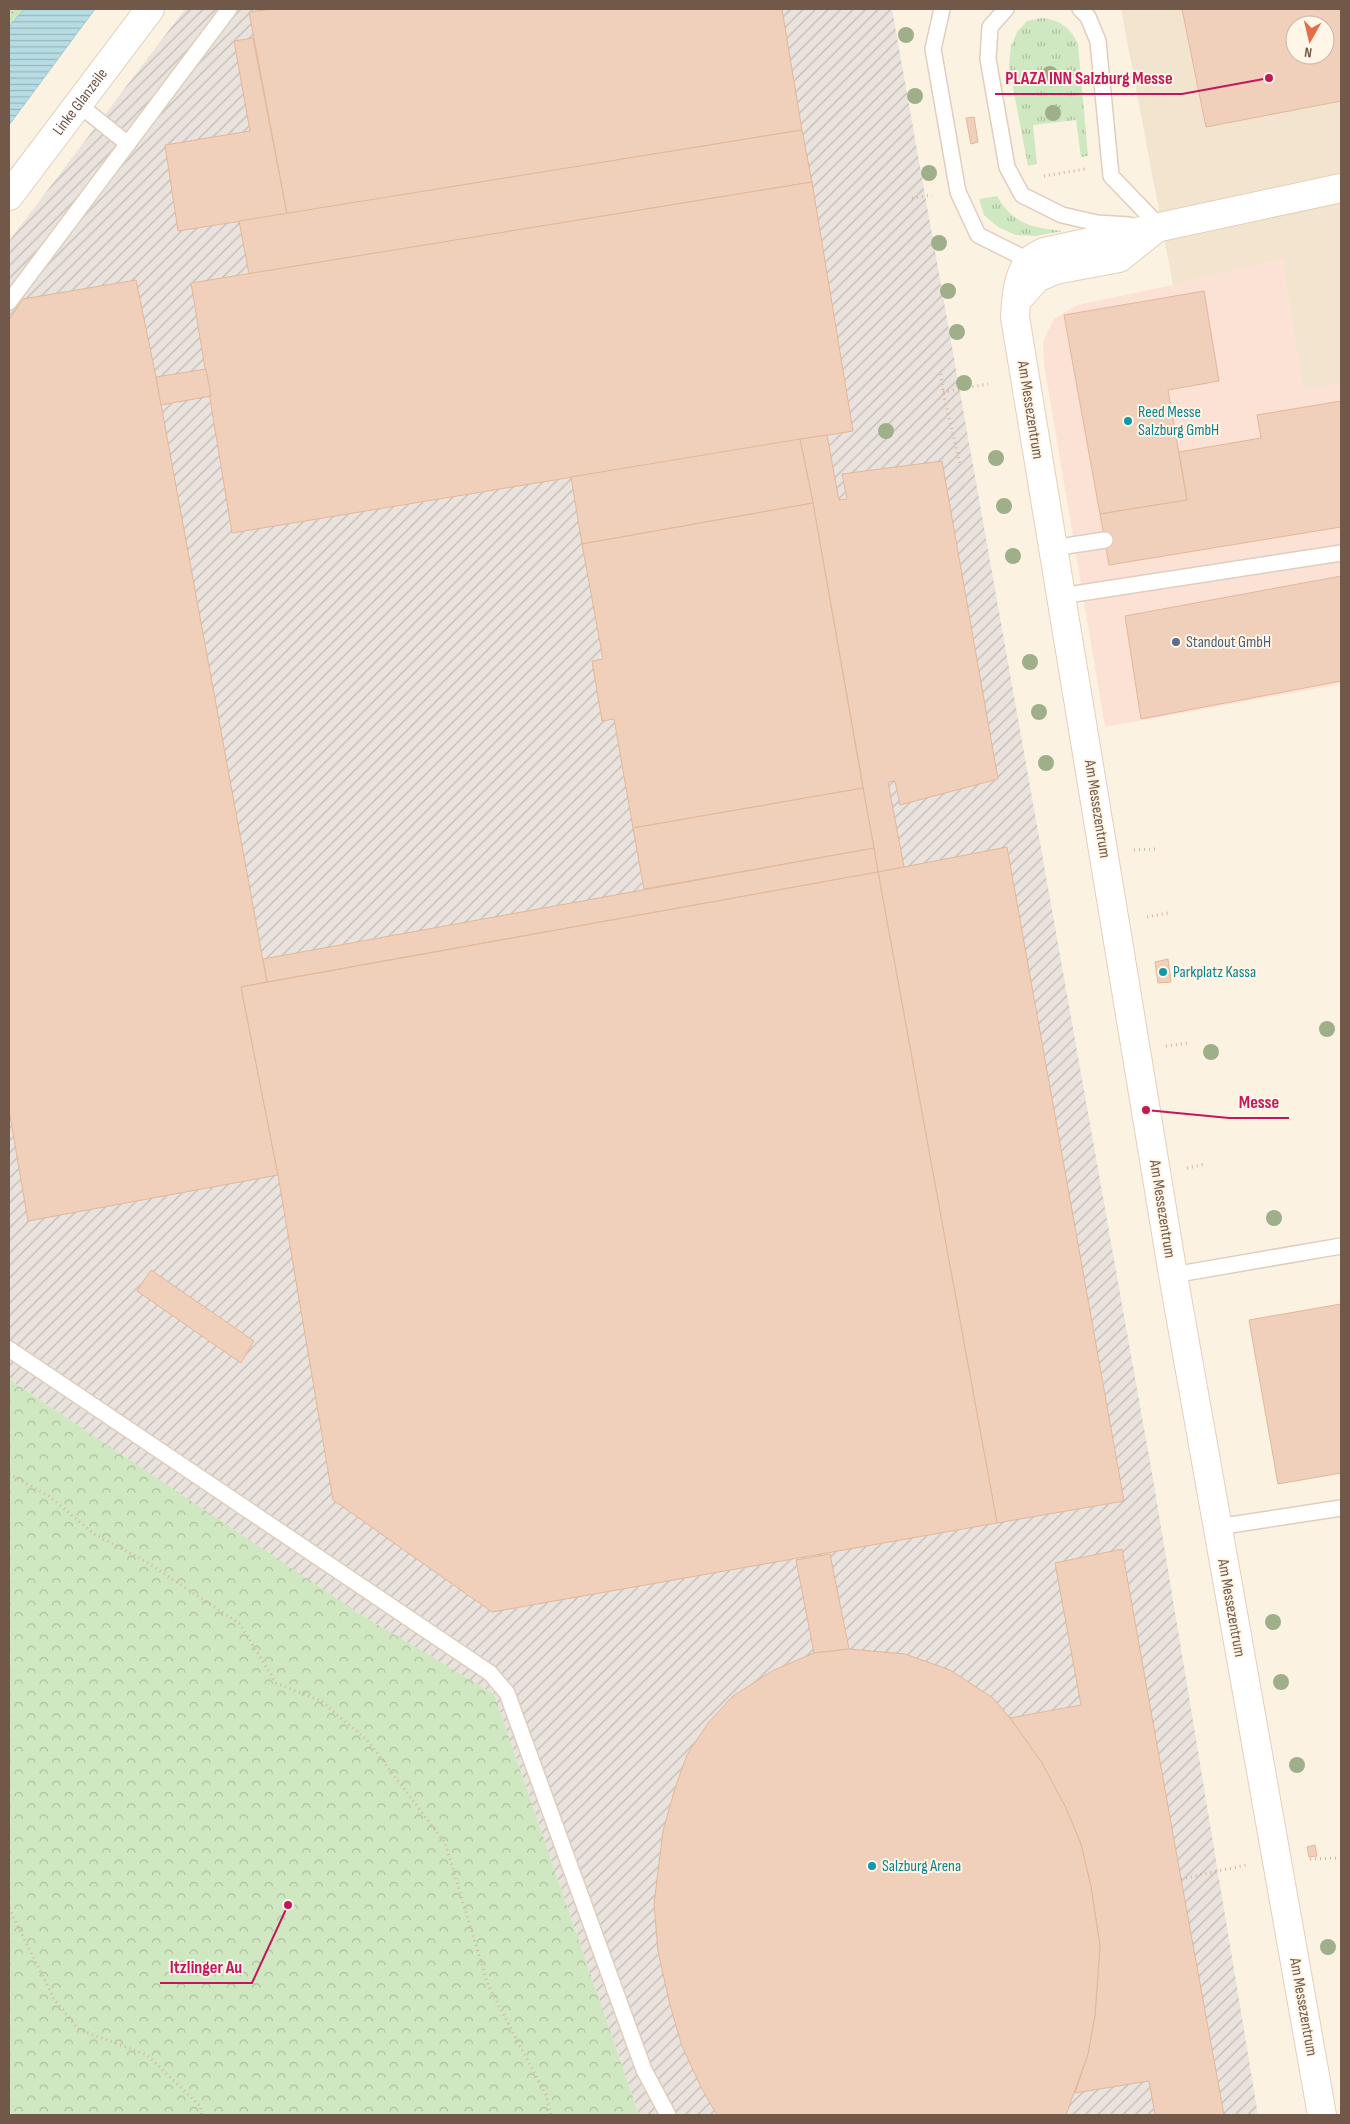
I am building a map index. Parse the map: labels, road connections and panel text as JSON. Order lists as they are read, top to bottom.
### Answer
{
  "streets": {
    "street": ["Linke Glanzeile", "Am Messezentrum"]
  },
  "places": [
    "PLAZA INN Salzburg Messe",
    "Reed Messe Salzburg GmbH",
    "Standout GmbH",
    "Parkplatz Kassa",
    "Messe",
    "Salzburg Arena",
    "Itzlinger Au"
  ],
  "north": "bottom"
}
